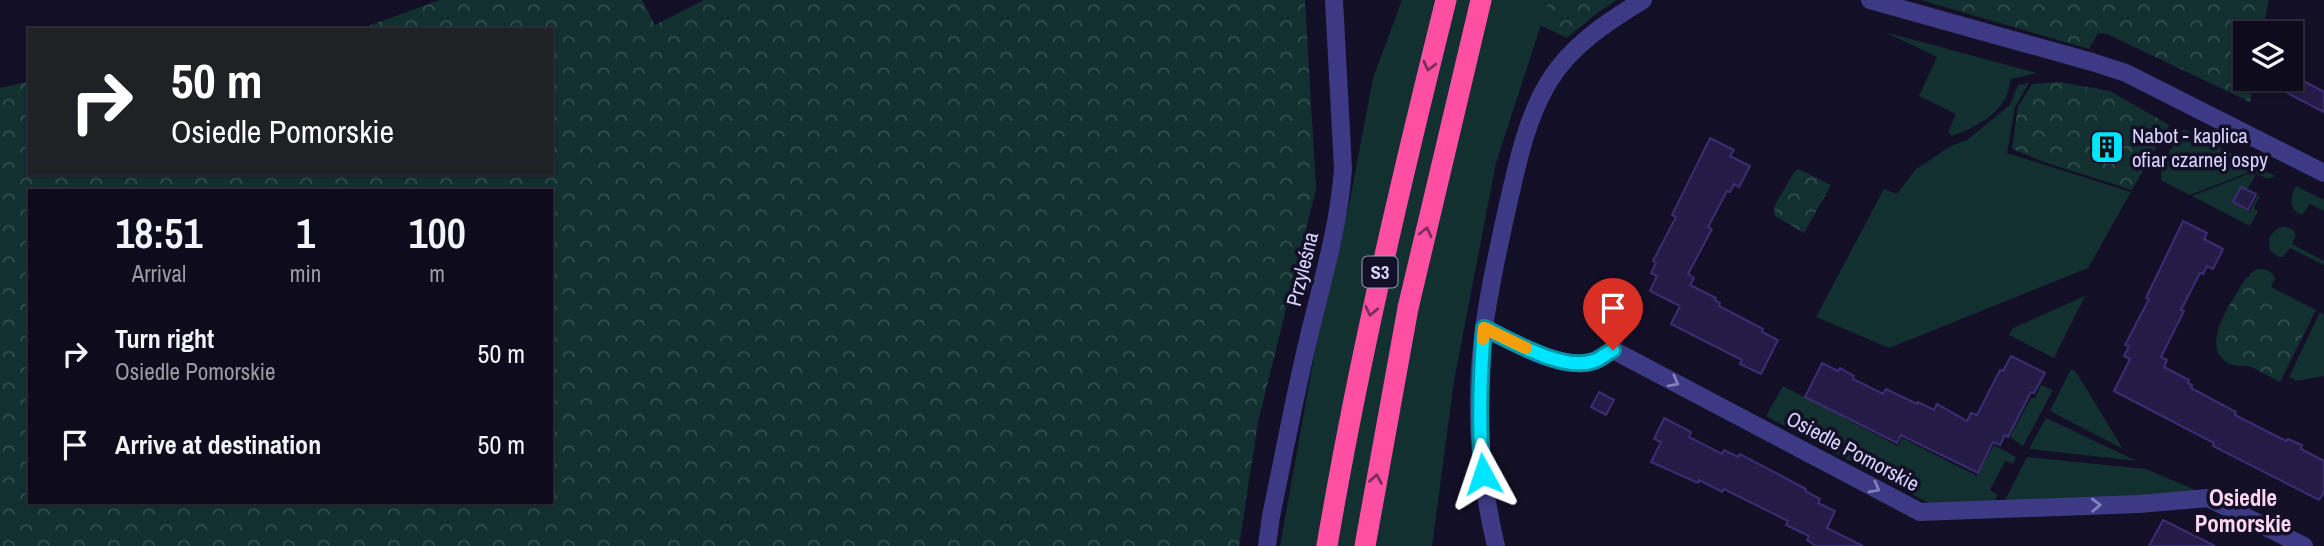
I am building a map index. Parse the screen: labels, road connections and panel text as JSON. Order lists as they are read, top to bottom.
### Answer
{
  "streets": {
    "highway": ["S3"],
    "street": ["Przyleśna", "Osiedle Pomorskie"]
  },
  "one_way": ["Osiedle Pomorskie"],
  "districts": ["Osiedle Pomorskie"],
  "places": {
    "building": ["Nabot - kaplica ofiar czarnej ospy"]
  },
  "page": {
    "turn": ["50 m", "Osiedle Pomorskie"],
    "eta": [
      "18:51",
      "Arrival",
      "1",
      "min",
      "100",
      "m"
    ],
    "list": [
      {
        "name": "Turn right",
        "note": "Osiedle Pomorskie",
        "value": "50 m"
      },
      {
        "name": "Arrive at destination",
        "value": "50 m"
      }
    ]
  }
}
